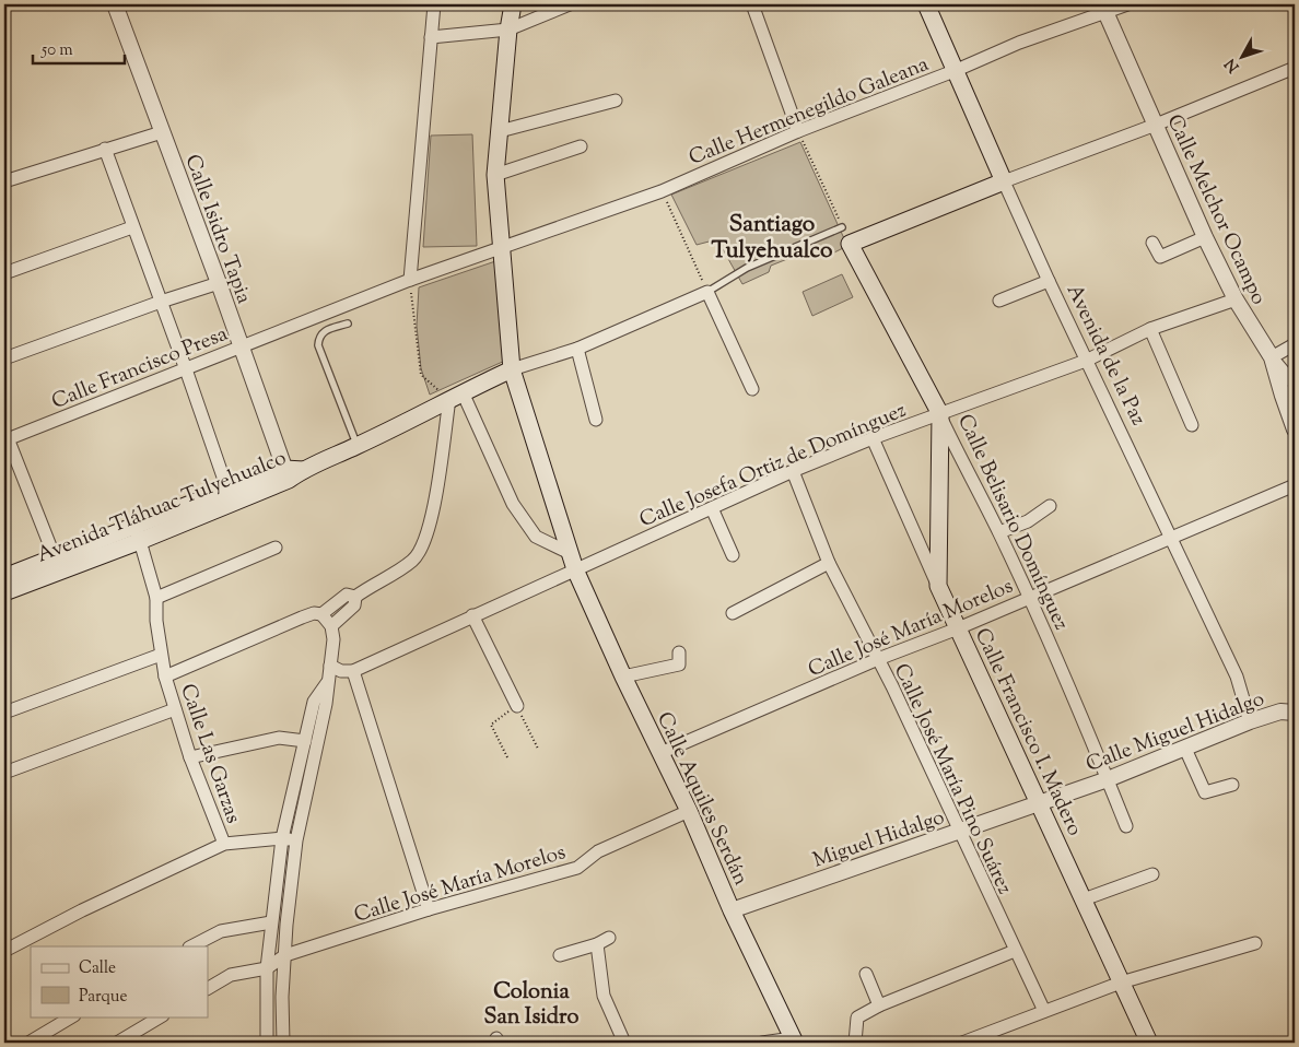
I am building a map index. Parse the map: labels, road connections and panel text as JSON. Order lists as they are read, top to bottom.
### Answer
{
  "streets": {
    "main road": [
      "Avenida de la Paz",
      "Avenida Tláhuac Tulyehualco",
      "Calle Belisario Domínguez",
      "Calle Francisco I. Madero",
      "Calle Aquiles Serdán"
    ],
    "street": [
      "Calle Hermenegildo Galeana",
      "Calle Melchor Ocampo",
      "Calle Isidro Tapia",
      "Calle Francisco Presa",
      "Calle Josefa Ortiz de Domínguez",
      "Calle José María Morelos",
      "Calle Miguel Hidalgo",
      "Calle Las Garzas",
      "Calle José María Pino Suárez",
      "Miguel Hidalgo"
    ]
  },
  "crossings": [
    ["Calle Hermenegildo Galeana", "Calle Melchor Ocampo"],
    ["Calle Hermenegildo Galeana", "Avenida de la Paz"],
    ["Calle Hermenegildo Galeana", "Calle Francisco Presa"],
    ["Calle Hermenegildo Galeana", "Calle Aquiles Serdán"],
    ["Calle Melchor Ocampo", "Calle Josefa Ortiz de Domínguez"],
    ["Calle Isidro Tapia", "Calle Francisco Presa"],
    ["Calle Isidro Tapia", "Avenida Tláhuac Tulyehualco"],
    ["Avenida de la Paz", "Calle Josefa Ortiz de Domínguez"],
    ["Avenida de la Paz", "Calle Belisario Domínguez"],
    ["Avenida de la Paz", "Calle José María Morelos"],
    ["Avenida de la Paz", "Calle Miguel Hidalgo"],
    ["Calle Francisco Presa", "Calle Aquiles Serdán"],
    ["Calle Josefa Ortiz de Domínguez", "Calle Belisario Domínguez"],
    ["Calle Josefa Ortiz de Domínguez", "Calle Francisco I. Madero"],
    ["Calle Josefa Ortiz de Domínguez", "Calle José María Pino Suárez"],
    ["Calle Josefa Ortiz de Domínguez", "Calle Aquiles Serdán"],
    ["Avenida Tláhuac Tulyehualco", "Calle Las Garzas"],
    ["Avenida Tláhuac Tulyehualco", "Calle Aquiles Serdán"],
    ["Calle Belisario Domínguez", "Calle José María Morelos"],
    ["Calle Belisario Domínguez", "Calle Miguel Hidalgo"],
    ["Calle José María Morelos", "Calle Francisco I. Madero"],
    ["Calle José María Morelos", "Calle José María Pino Suárez"],
    ["Calle José María Morelos", "Calle Aquiles Serdán"],
    ["Calle Miguel Hidalgo", "Calle Francisco I. Madero"],
    ["Calle Miguel Hidalgo", "Miguel Hidalgo"],
    ["Calle Francisco I. Madero", "Miguel Hidalgo"],
    ["Calle José María Pino Suárez", "Miguel Hidalgo"],
    ["Calle Aquiles Serdán", "Miguel Hidalgo"]
  ],
  "districts": ["Santiago Tulyehualco", "Colonia San Isidro"],
  "legend": ["Calle", "Parque"],
  "scale_bar": "50 m",
  "north": "bottom left"
}
